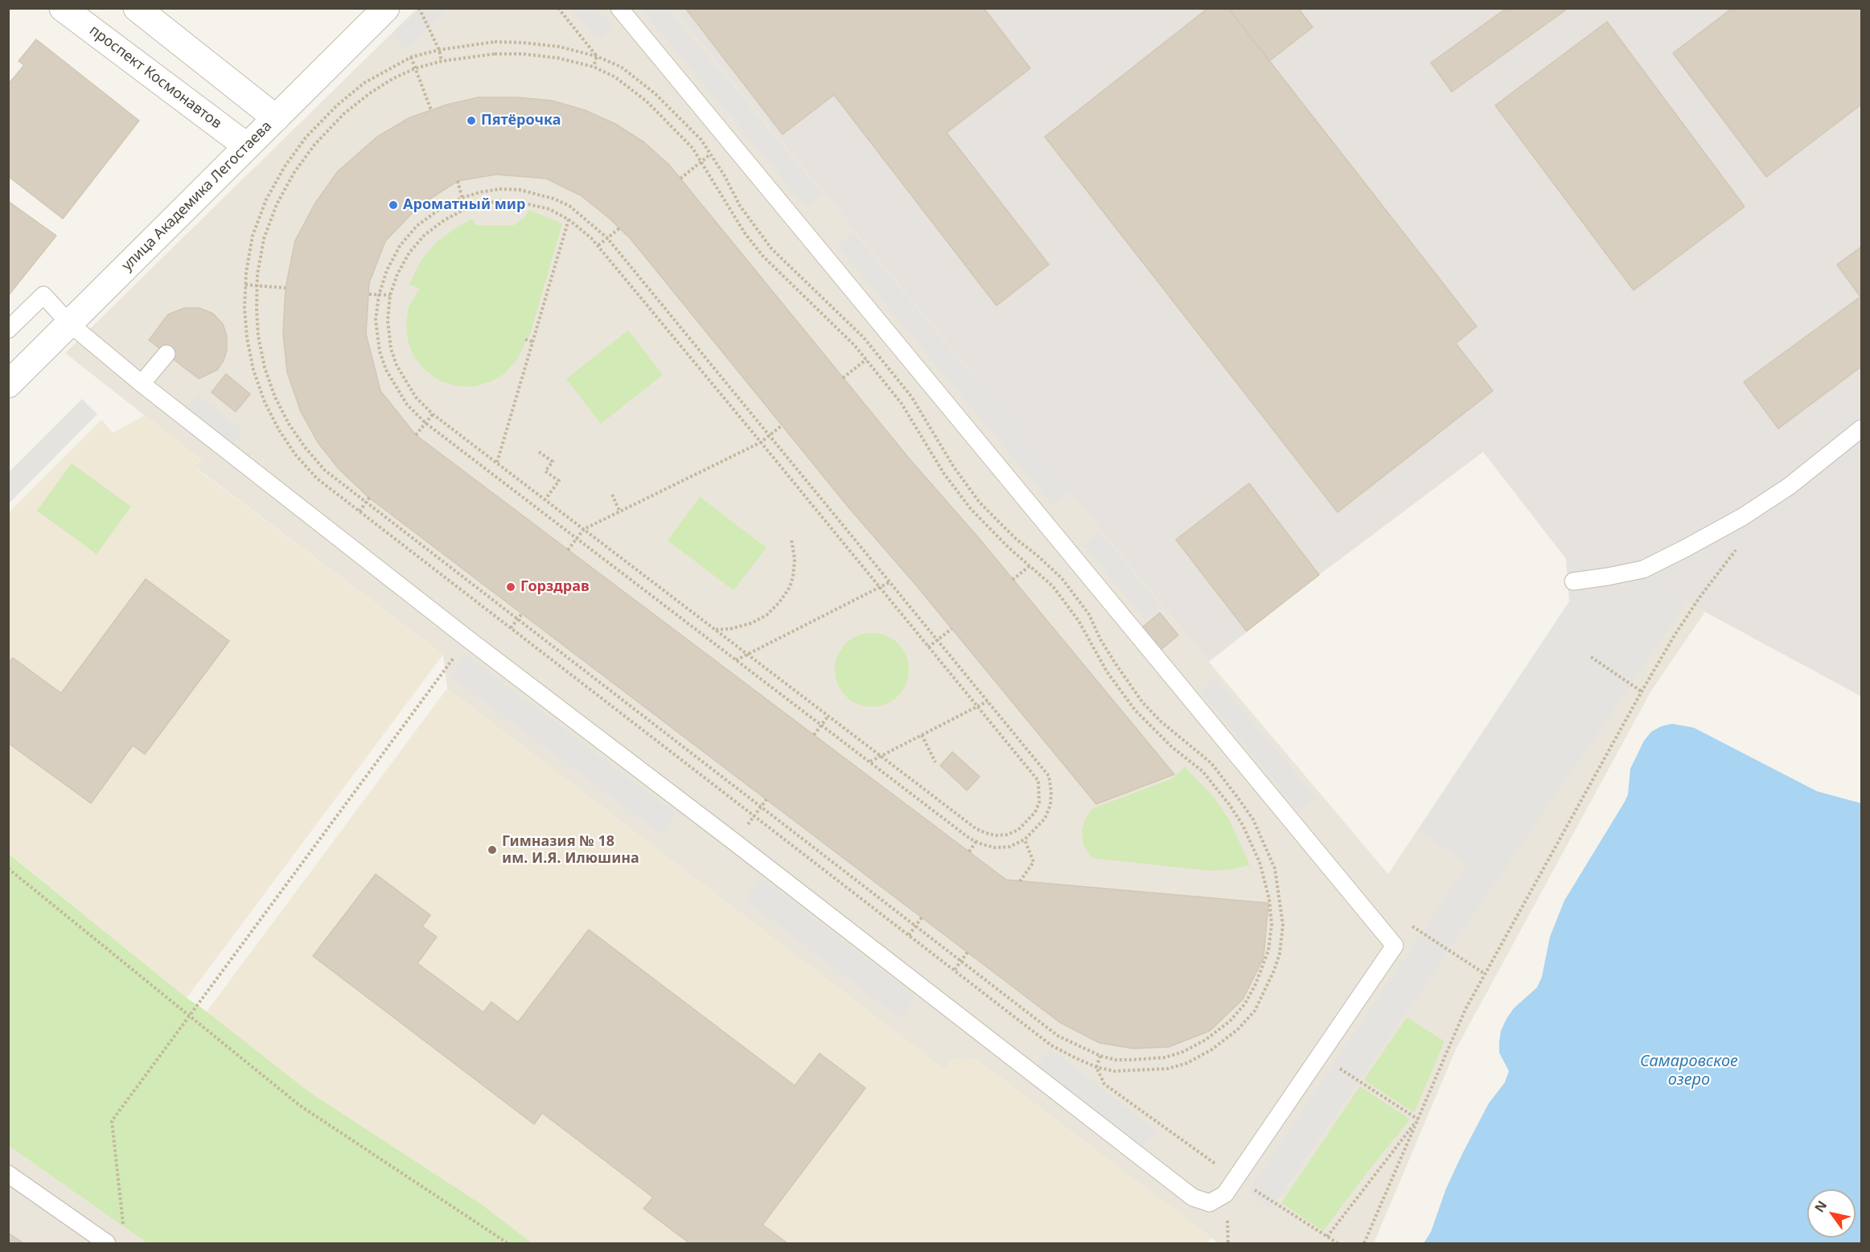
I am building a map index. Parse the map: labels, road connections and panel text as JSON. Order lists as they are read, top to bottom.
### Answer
{
  "streets": {
    "street": ["проспект Космонавтов", "улица Академика Легостаева"]
  },
  "crossings": [
    ["проспект Космонавтов", "улица Академика Легостаева"]
  ],
  "water": ["Самаровское озеро"],
  "places": [
    "Пятёрочка",
    "Ароматный мир",
    "Горздрав",
    "Гимназия № 18 им. И.Я. Илюшина"
  ],
  "north": "top left"
}
